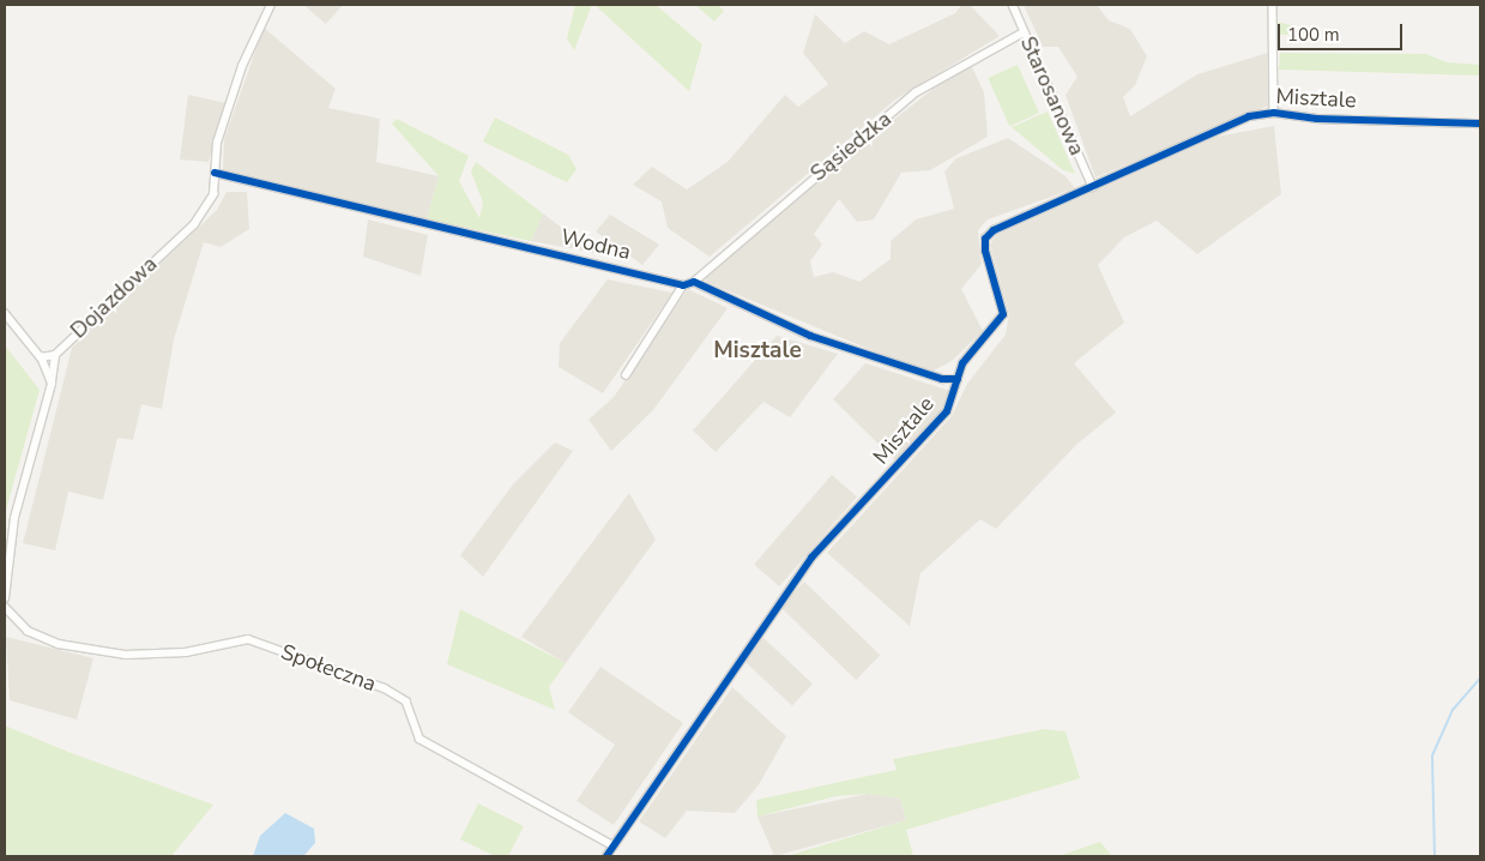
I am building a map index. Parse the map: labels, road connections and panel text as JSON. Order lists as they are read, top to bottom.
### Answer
{
  "streets": {
    "street": [
      "Starosanowa",
      "Misztale",
      "Sąsiedzka",
      "Wodna",
      "Dojazdowa",
      "Społeczna"
    ]
  },
  "crossings": [
    ["Starosanowa", "Misztale"],
    ["Starosanowa", "Sąsiedzka"],
    ["Misztale", "Społeczna"],
    ["Wodna", "Dojazdowa"]
  ],
  "districts": ["Misztale"],
  "scale_bar": "100 m"
}
